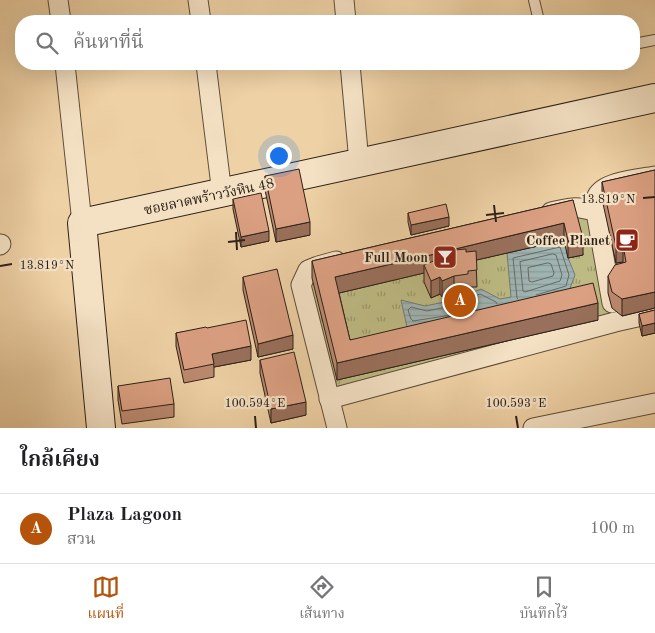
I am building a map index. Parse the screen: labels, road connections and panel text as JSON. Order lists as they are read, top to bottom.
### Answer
{
  "streets": {
    "street": ["ซอยลาดพร้าววังหิน 48"]
  },
  "places": {
    "cafe": ["Coffee Planet"],
    "bar": ["Full Moon"]
  },
  "page": {
    "search": "ค้นหาที่นี่",
    "pins": "A",
    "heading": "ใกล้เคียง",
    "list": [
      {
        "mark": "A",
        "name": "Plaza Lagoon",
        "note": "สวน",
        "value": "100 m"
      }
    ],
    "nav": ["แผนที่", "เส้นทาง", "บันทึกไว้"]
  },
  "coordinates": ["13.819°N", "100.594°E", "100.593°E"]
}
